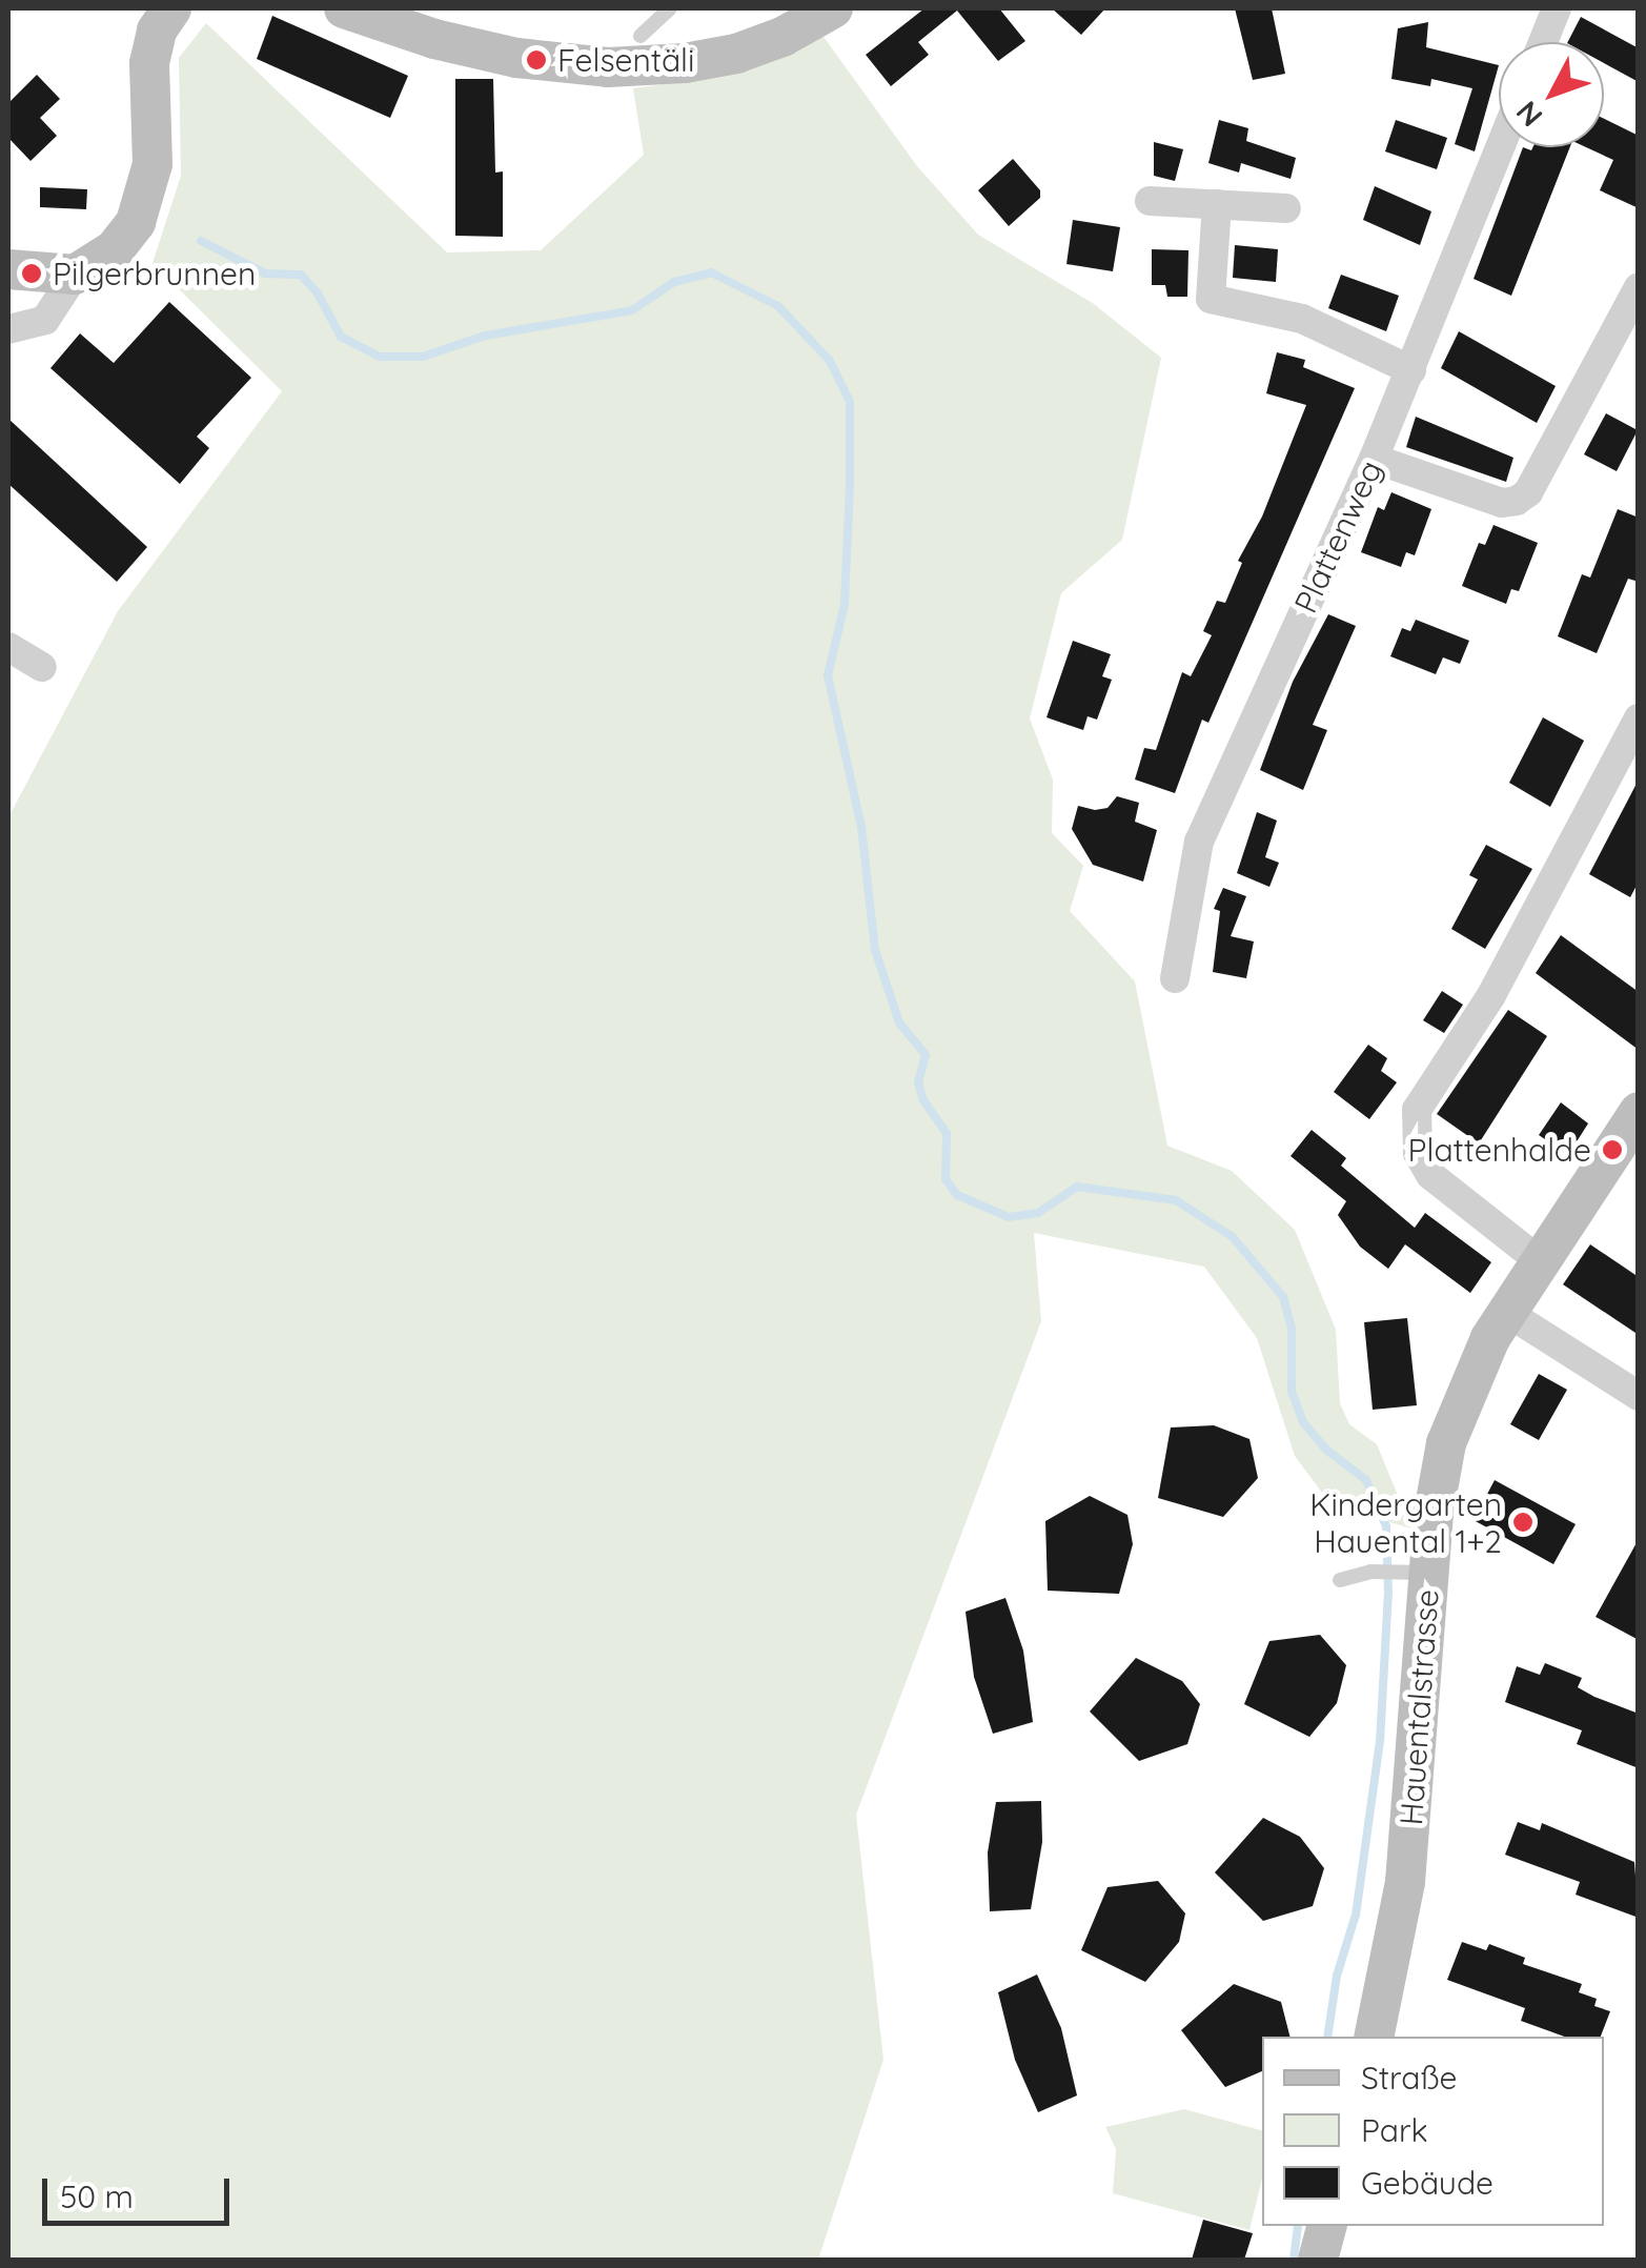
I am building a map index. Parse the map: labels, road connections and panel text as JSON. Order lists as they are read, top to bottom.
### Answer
{
  "streets": {
    "street": ["Plattenweg", "Hauentalstrasse"]
  },
  "places": [
    "Felsentäli",
    "Pilgerbrunnen",
    "Plattenhalde",
    "Kindergarten Hauental 1+2"
  ],
  "legend": ["Straße", "Park", "Gebäude"],
  "scale_bar": "50 m",
  "north": "bottom left"
}
